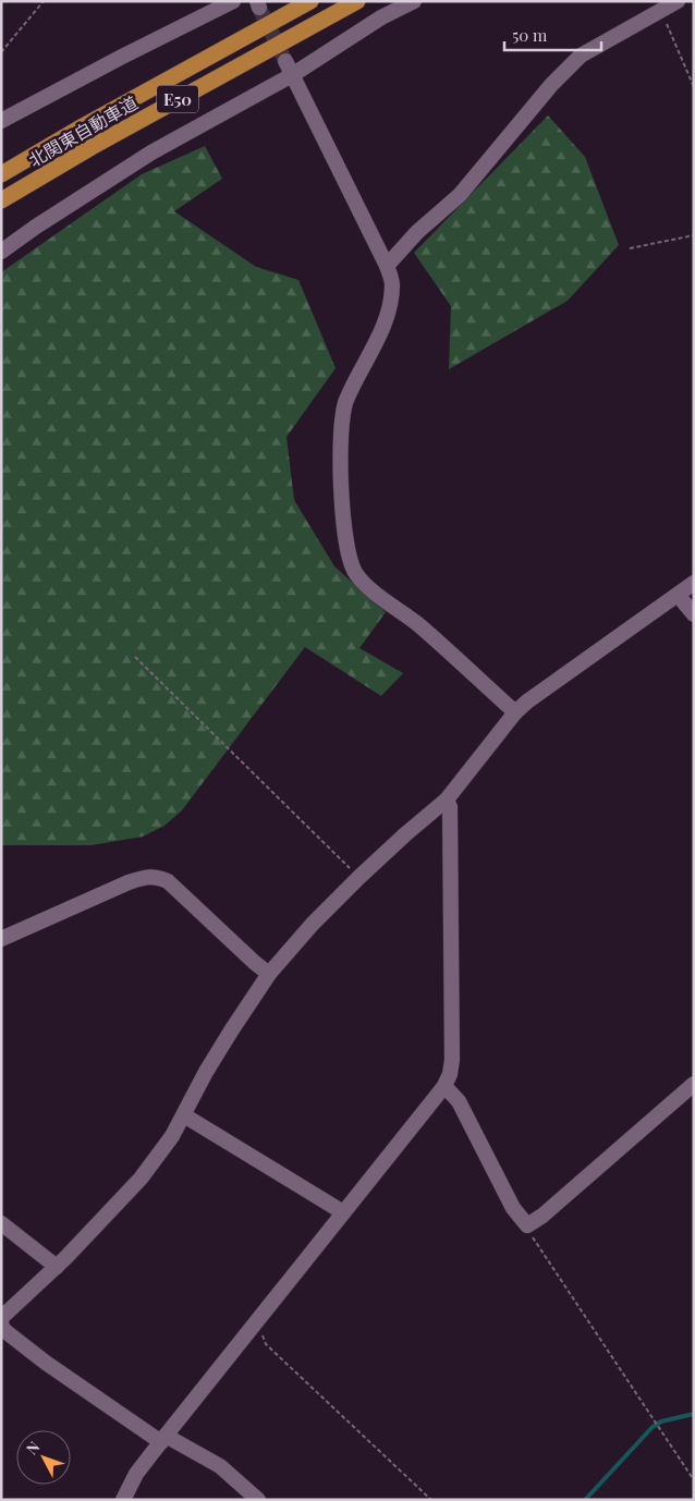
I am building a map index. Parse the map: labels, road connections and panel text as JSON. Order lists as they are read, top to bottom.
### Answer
{
  "streets": {
    "highway": ["E50", "北関東自動車道"]
  },
  "scale_bar": "50 m",
  "north": "top left"
}
